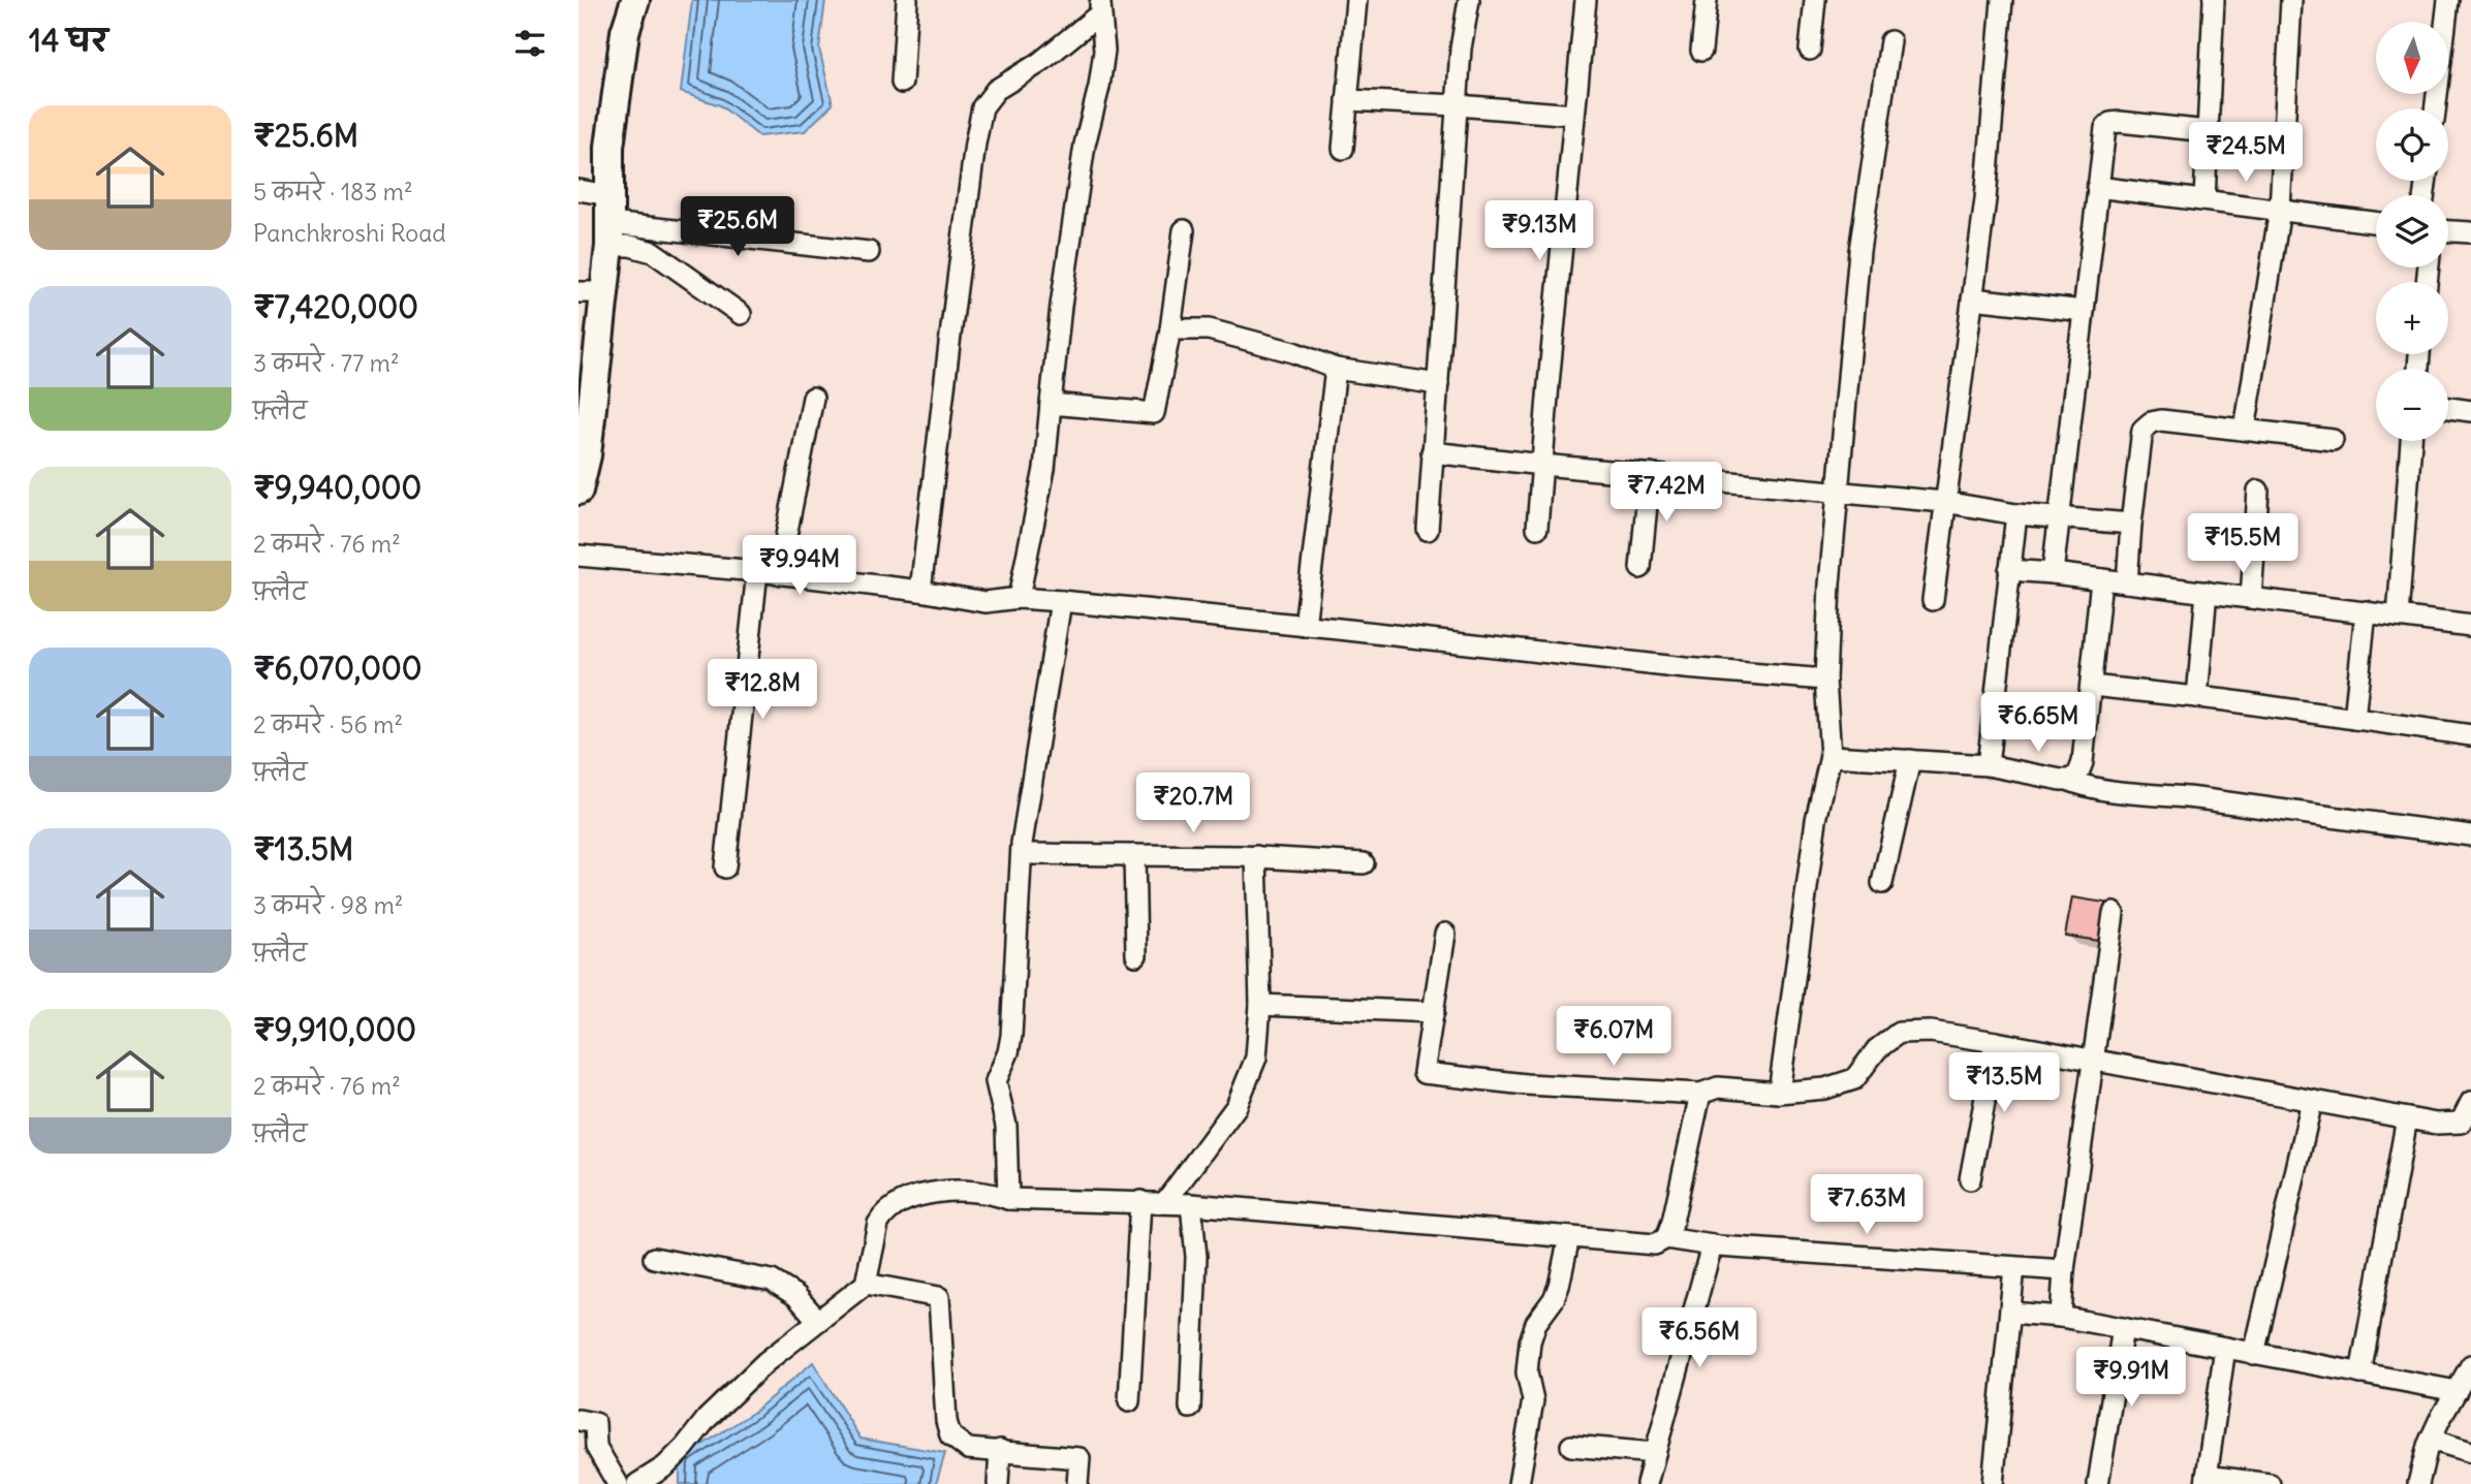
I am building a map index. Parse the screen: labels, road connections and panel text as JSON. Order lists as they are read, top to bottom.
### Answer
{
  "north": "bottom",
  "page": {
    "heading": "14 घर",
    "map_buttons": ["+", "−"],
    "list": [
      {
        "name": "₹25.6M",
        "note": "5 कमरे · 183 m² · Panchkroshi Road"
      },
      {
        "name": "₹7,420,000",
        "note": "3 कमरे · 77 m² · फ़्लैट"
      },
      {
        "name": "₹9,940,000",
        "note": "2 कमरे · 76 m² · फ़्लैट"
      },
      {
        "name": "₹6,070,000",
        "note": "2 कमरे · 56 m² · फ़्लैट"
      },
      {
        "name": "₹13.5M",
        "note": "3 कमरे · 98 m² · फ़्लैट"
      },
      {
        "name": "₹9,910,000",
        "note": "2 कमरे · 76 m² · फ़्लैट"
      }
    ],
    "price": [
      "₹24.5M",
      "₹25.6M",
      "₹9.13M",
      "₹7.42M",
      "₹15.5M",
      "₹9.94M",
      "₹12.8M",
      "₹6.65M",
      "₹20.7M",
      "₹6.07M",
      "₹13.5M",
      "₹7.63M",
      "₹6.56M",
      "₹9.91M"
    ]
  }
}
